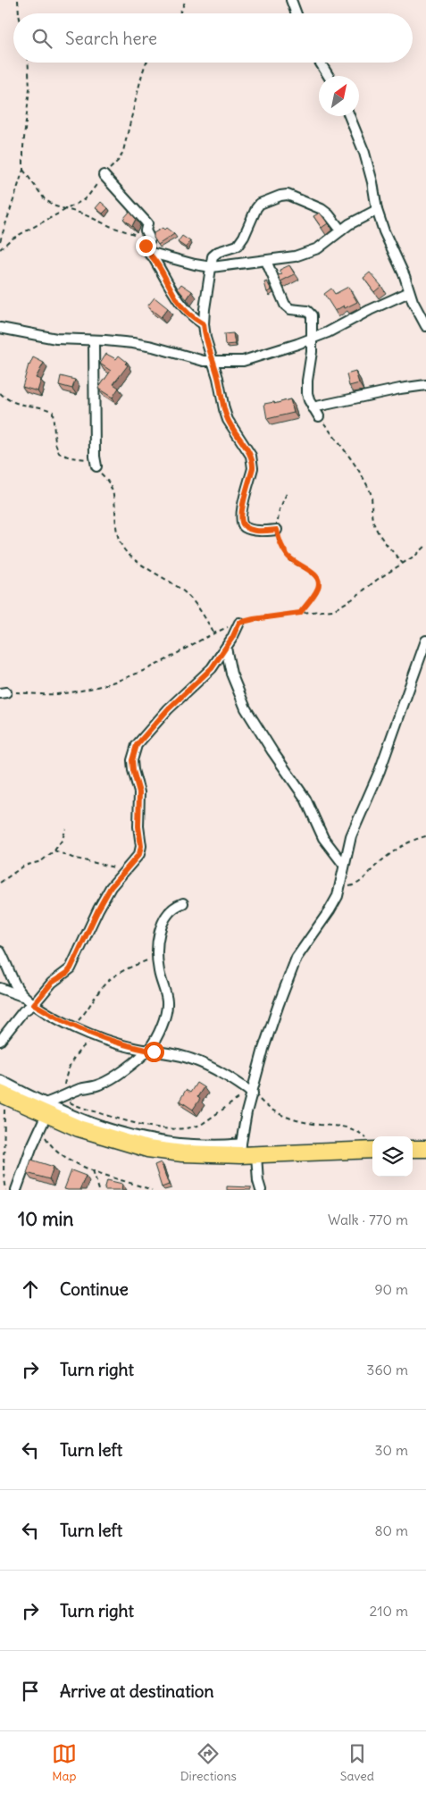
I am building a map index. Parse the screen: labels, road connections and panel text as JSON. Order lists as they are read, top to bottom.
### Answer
{
  "north": "top right",
  "page": {
    "search": "Search here",
    "heading": ["10 min", "Walk · 770 m"],
    "list": [
      ["Continue", "90 m"],
      ["Turn right", "360 m"],
      ["Turn left", "30 m"],
      ["Turn left", "80 m"],
      ["Turn right", "210 m"],
      "Arrive at destination"
    ],
    "nav": ["Map", "Directions", "Saved"]
  }
}
